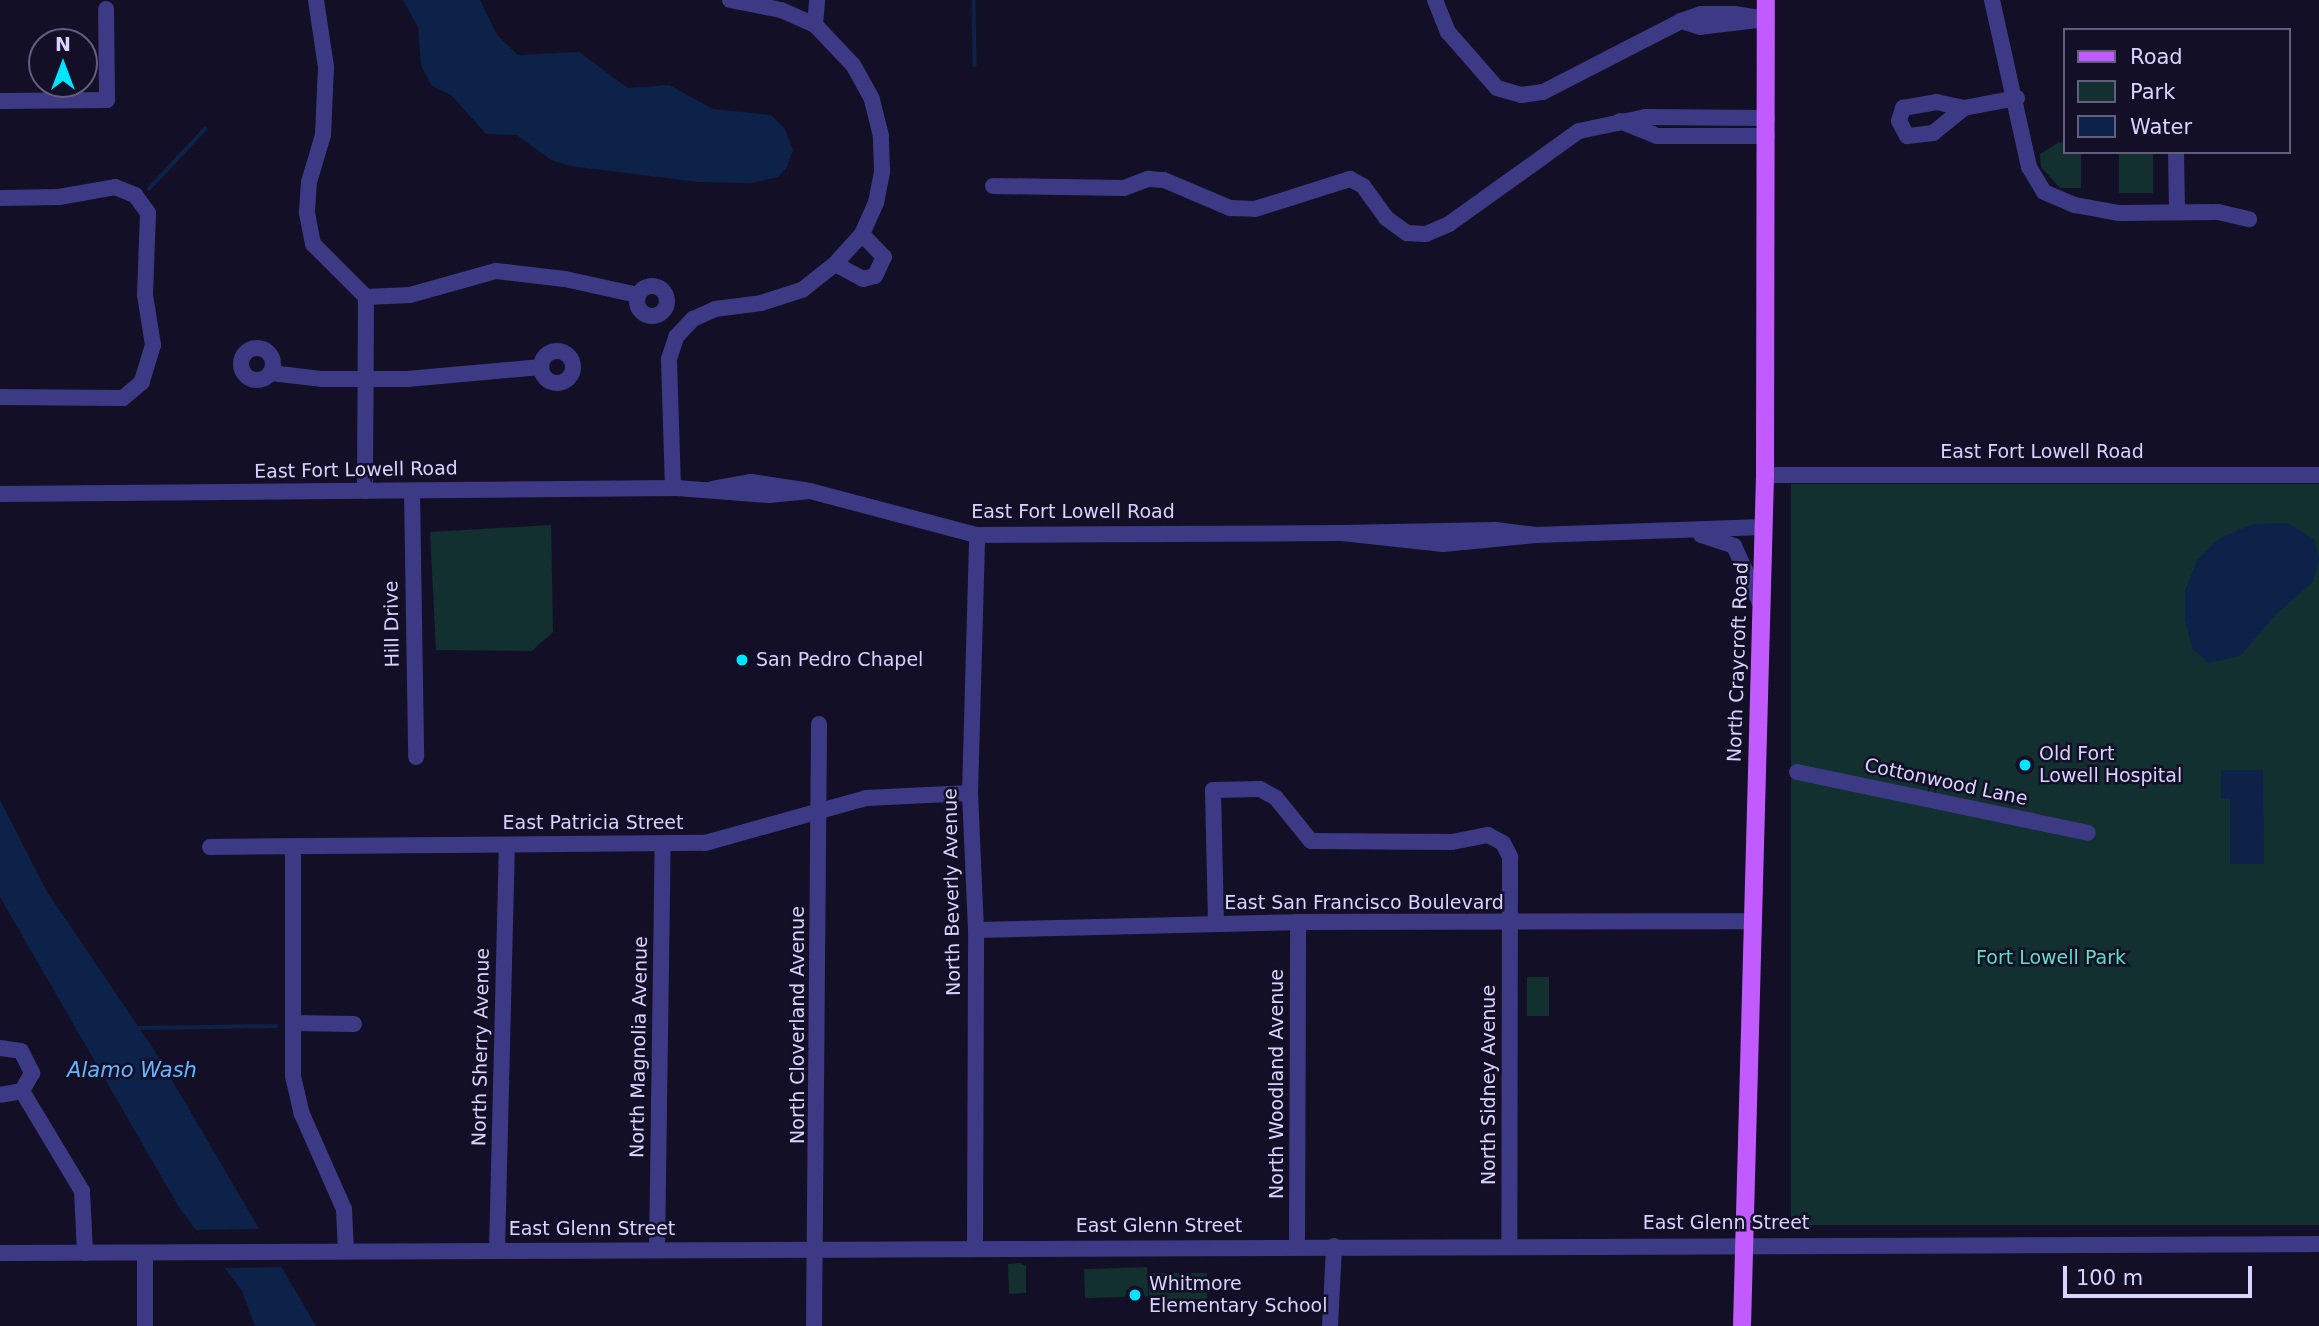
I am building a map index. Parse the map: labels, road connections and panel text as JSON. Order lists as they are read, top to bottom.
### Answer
{
  "streets": {
    "main road": ["North Craycroft Road"],
    "street": [
      "East Fort Lowell Road",
      "Hill Drive",
      "Cottonwood Lane",
      "East Patricia Street",
      "North Beverly Avenue",
      "East San Francisco Boulevard",
      "North Cloverland Avenue",
      "North Sherry Avenue",
      "North Magnolia Avenue",
      "North Woodland Avenue",
      "North Sidney Avenue",
      "East Glenn Street"
    ]
  },
  "crossings": [
    ["East Fort Lowell Road", "Hill Drive"],
    ["East Fort Lowell Road", "North Craycroft Road"],
    ["East Fort Lowell Road", "North Beverly Avenue"],
    ["North Craycroft Road", "East San Francisco Boulevard"],
    ["North Craycroft Road", "East Glenn Street"],
    ["East Patricia Street", "North Beverly Avenue"],
    ["East Patricia Street", "North Cloverland Avenue"],
    ["East Patricia Street", "North Sherry Avenue"],
    ["East Patricia Street", "North Magnolia Avenue"],
    ["North Beverly Avenue", "East San Francisco Boulevard"],
    ["North Beverly Avenue", "East Glenn Street"],
    ["East San Francisco Boulevard", "North Woodland Avenue"],
    ["East San Francisco Boulevard", "North Sidney Avenue"],
    ["North Cloverland Avenue", "East Glenn Street"],
    ["North Sherry Avenue", "East Glenn Street"],
    ["North Magnolia Avenue", "East Glenn Street"],
    ["North Woodland Avenue", "East Glenn Street"],
    ["North Sidney Avenue", "East Glenn Street"]
  ],
  "water": ["Alamo Wash"],
  "parks": ["Fort Lowell Park"],
  "places": ["San Pedro Chapel", "Old Fort Lowell Hospital", "Whitmore Elementary School"],
  "legend": ["Road", "Park", "Water"],
  "scale_bar": "100 m",
  "north": "top"
}
